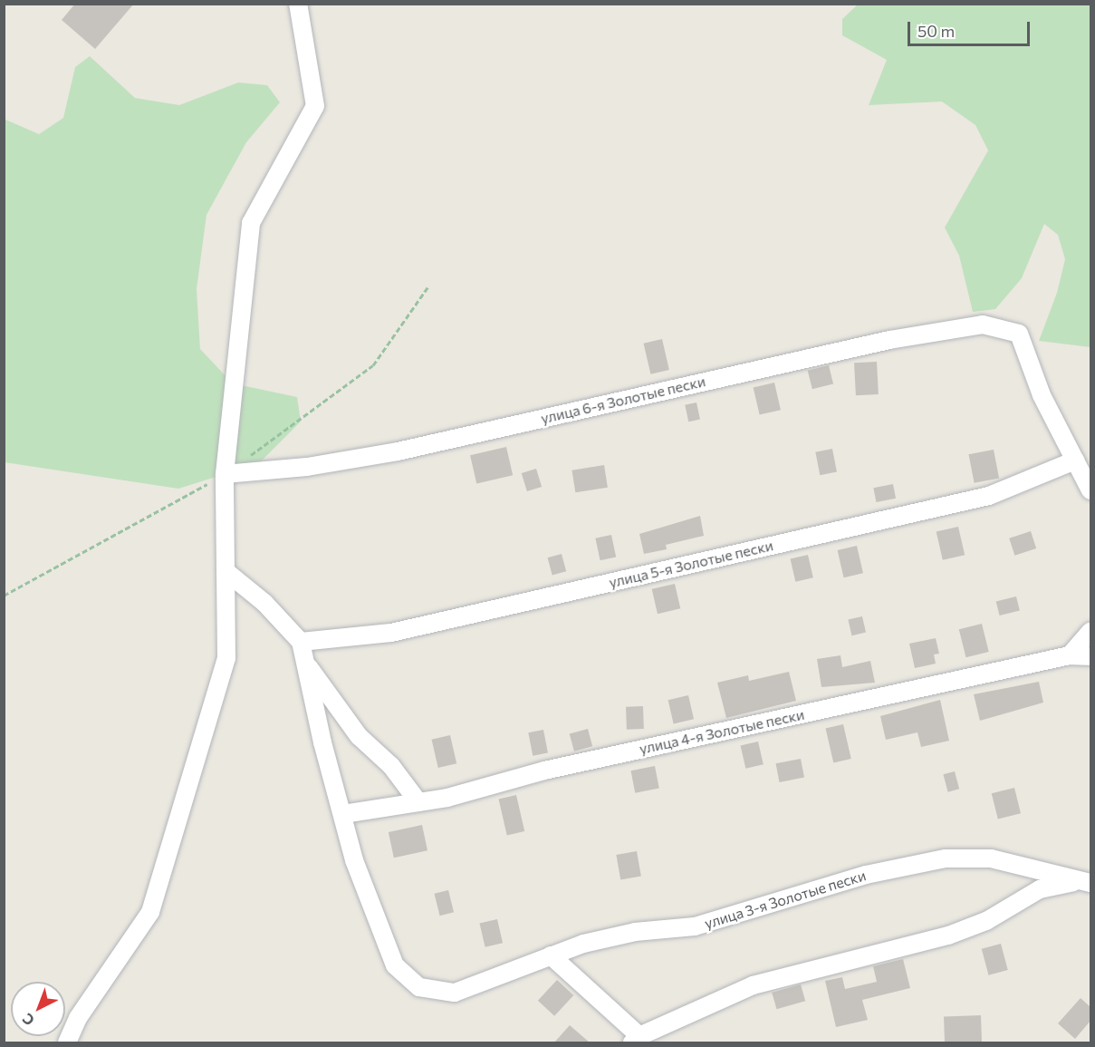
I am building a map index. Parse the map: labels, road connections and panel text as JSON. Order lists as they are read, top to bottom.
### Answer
{
  "streets": {
    "street": [
      "улица 6-я Золотые пески",
      "улица 5-я Золотые пески",
      "улица 4-я Золотые пески",
      "улица 3-я Золотые пески"
    ]
  },
  "crossings": [
    ["улица 6-я Золотые пески", "улица 5-я Золотые пески"],
    ["улица 5-я Золотые пески", "улица 3-я Золотые пески"],
    ["улица 4-я Золотые пески", "улица 3-я Золотые пески"]
  ],
  "scale_bar": "50 m",
  "north": "bottom left"
}
